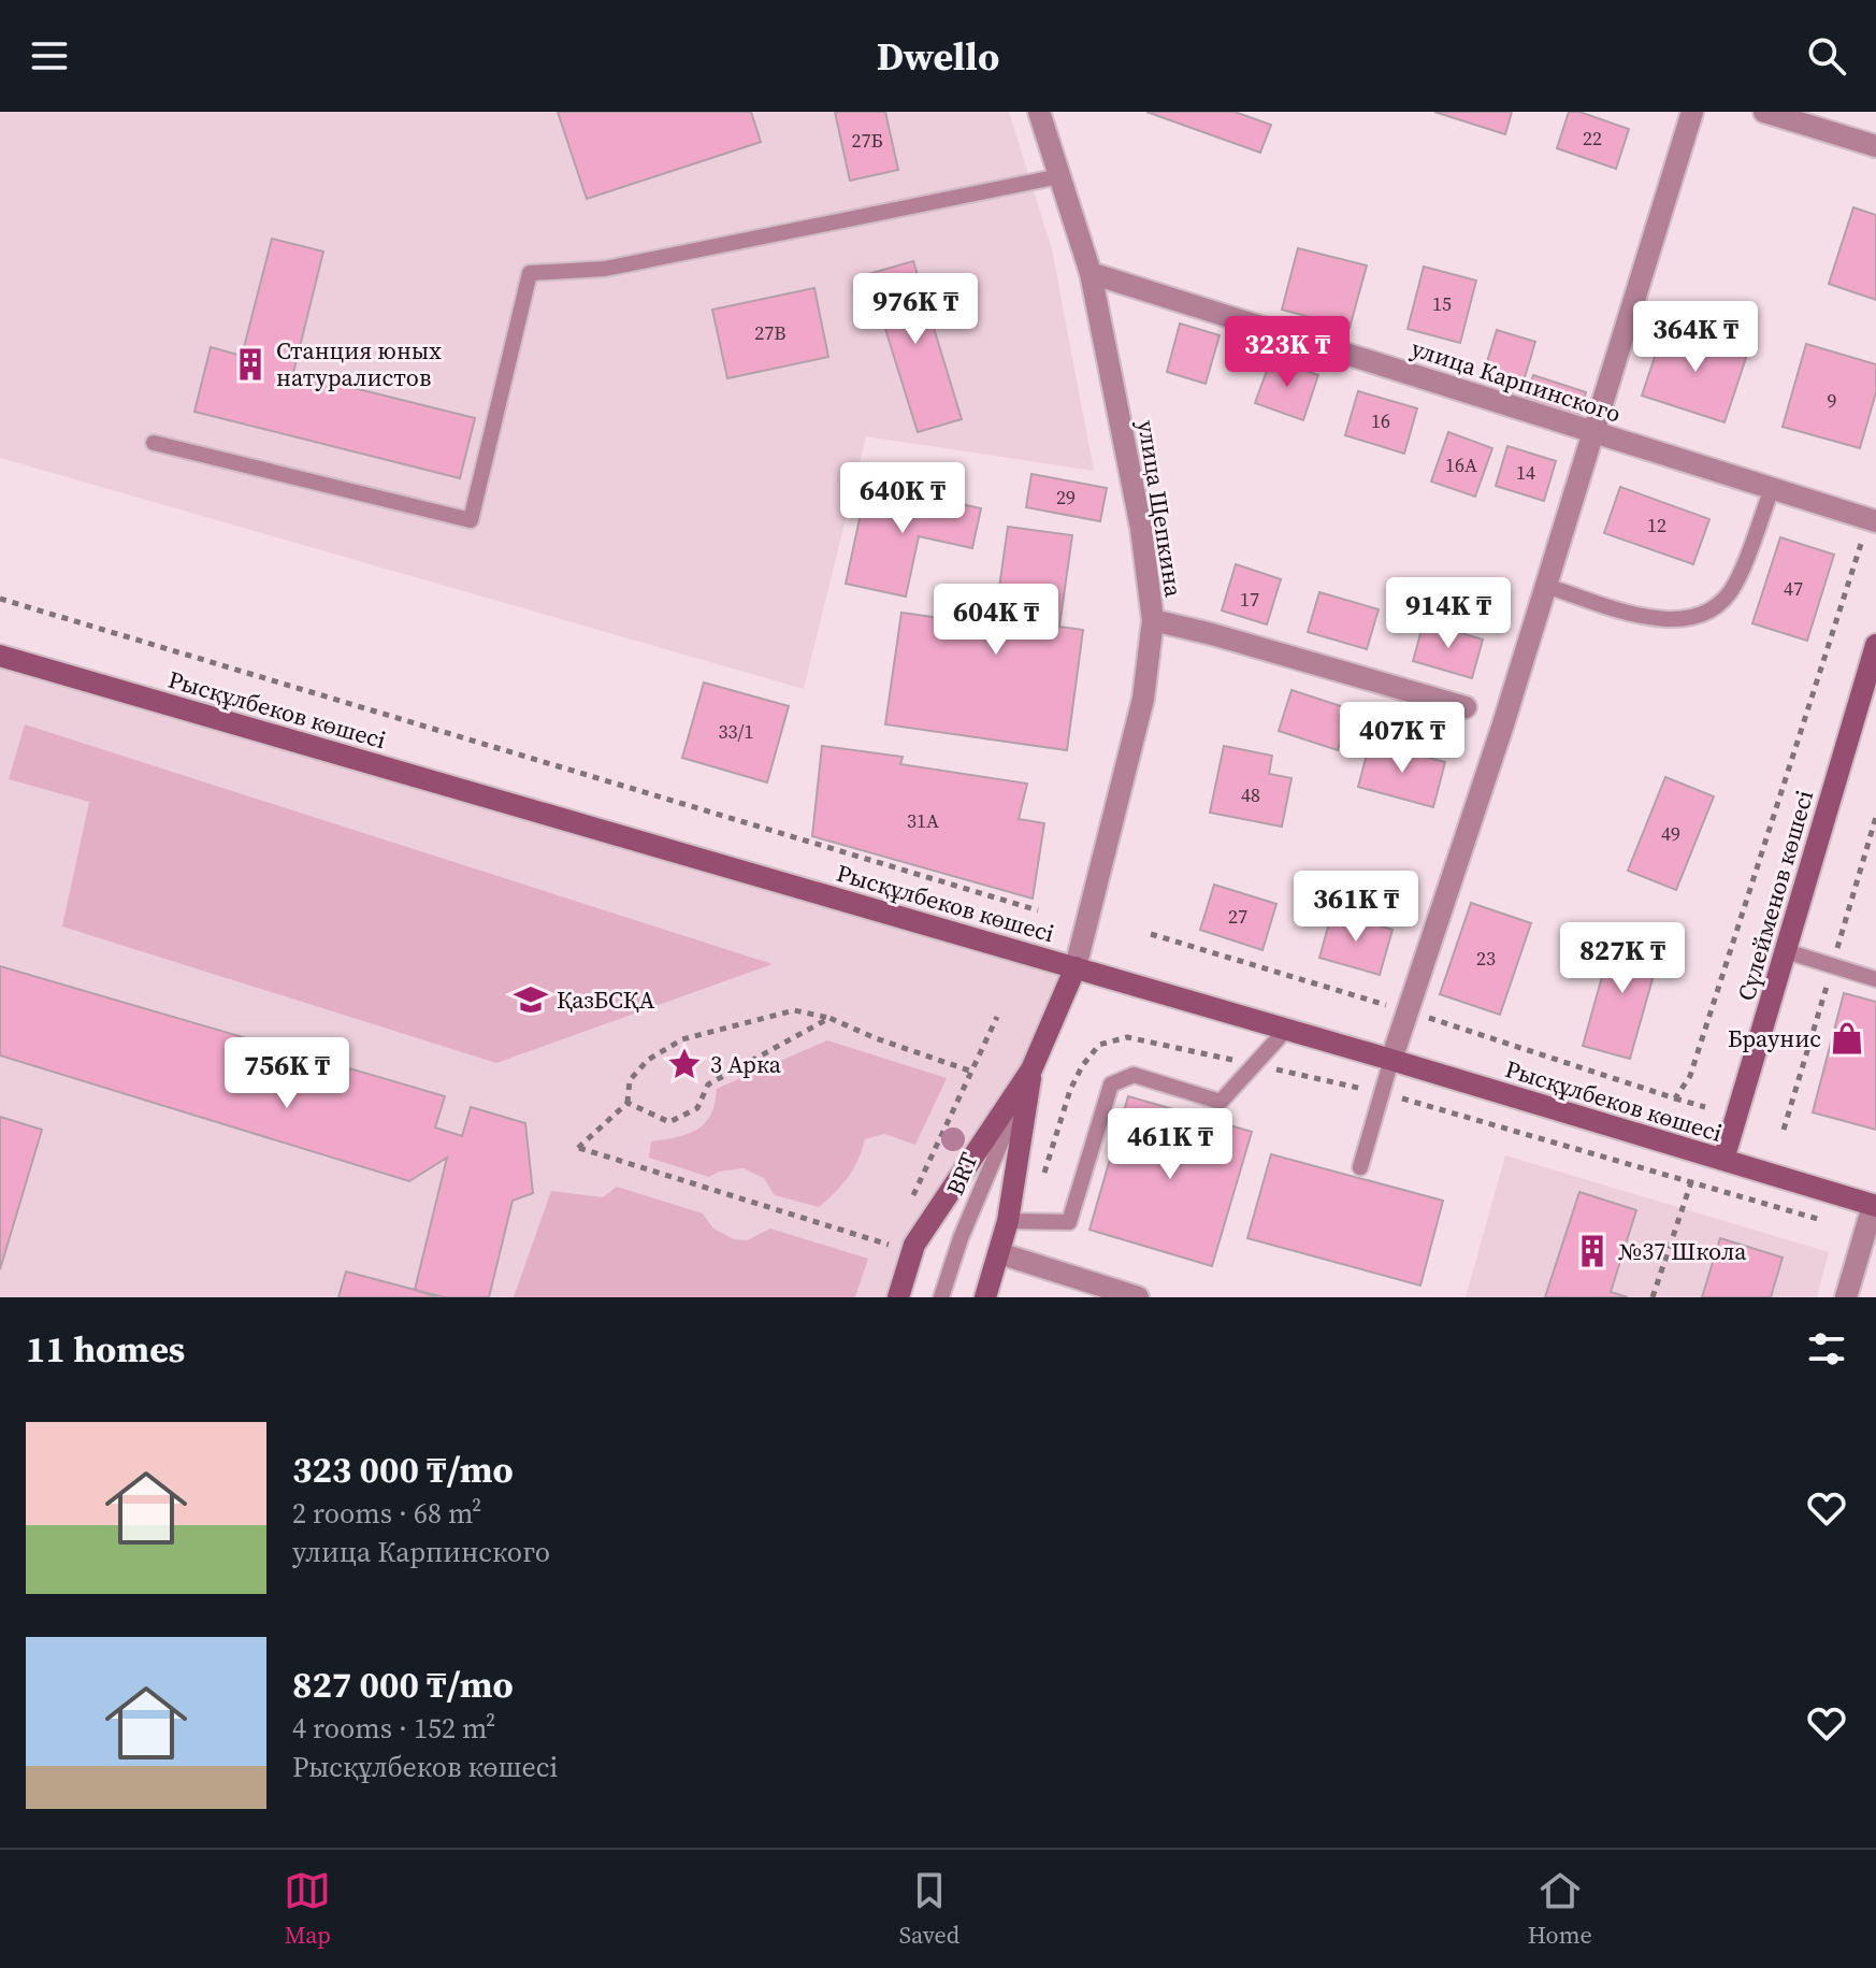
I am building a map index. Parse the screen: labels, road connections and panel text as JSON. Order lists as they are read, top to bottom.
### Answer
{
  "streets": {
    "street": [
      "улица Карпинского",
      "улица Щепкина",
      "Рысқұлбеков көшесі",
      "Сүлейменов көшесі"
    ],
    "lane": ["BRT"]
  },
  "crossings": [
    ["улица Карпинского", "улица Щепкина"],
    ["улица Щепкина", "Рысқұлбеков көшесі"],
    ["Рысқұлбеков көшесі", "Сүлейменов көшесі"]
  ],
  "places": {
    "building": ["Станция юных натуралистов", "№37 Школа"],
    "school or university": ["ҚазБСҚА"],
    "shop": ["Браунис"],
    "place": ["3 Арка"]
  },
  "house_numbers": [
    "22",
    "27Б",
    "15",
    "27В",
    "9",
    "16",
    "16А",
    "14",
    "29",
    "12",
    "47",
    "17",
    "33/1",
    "48",
    "31А",
    "49",
    "27",
    "23"
  ],
  "page": {
    "header": "Dwello",
    "price": [
      "976K ₸",
      "364K ₸",
      "323K ₸",
      "640K ₸",
      "914K ₸",
      "604K ₸",
      "407K ₸",
      "361K ₸",
      "827K ₸",
      "756K ₸",
      "461K ₸"
    ],
    "heading": "11 homes",
    "list": [
      {
        "name": "323 000 ₸/mo",
        "note": "2 rooms · 68 m² · улица Карпинского"
      },
      {
        "name": "827 000 ₸/mo",
        "note": "4 rooms · 152 m² · Рысқұлбеков көшесі"
      }
    ],
    "tabs": ["Map", "Saved", "Home"]
  }
}
